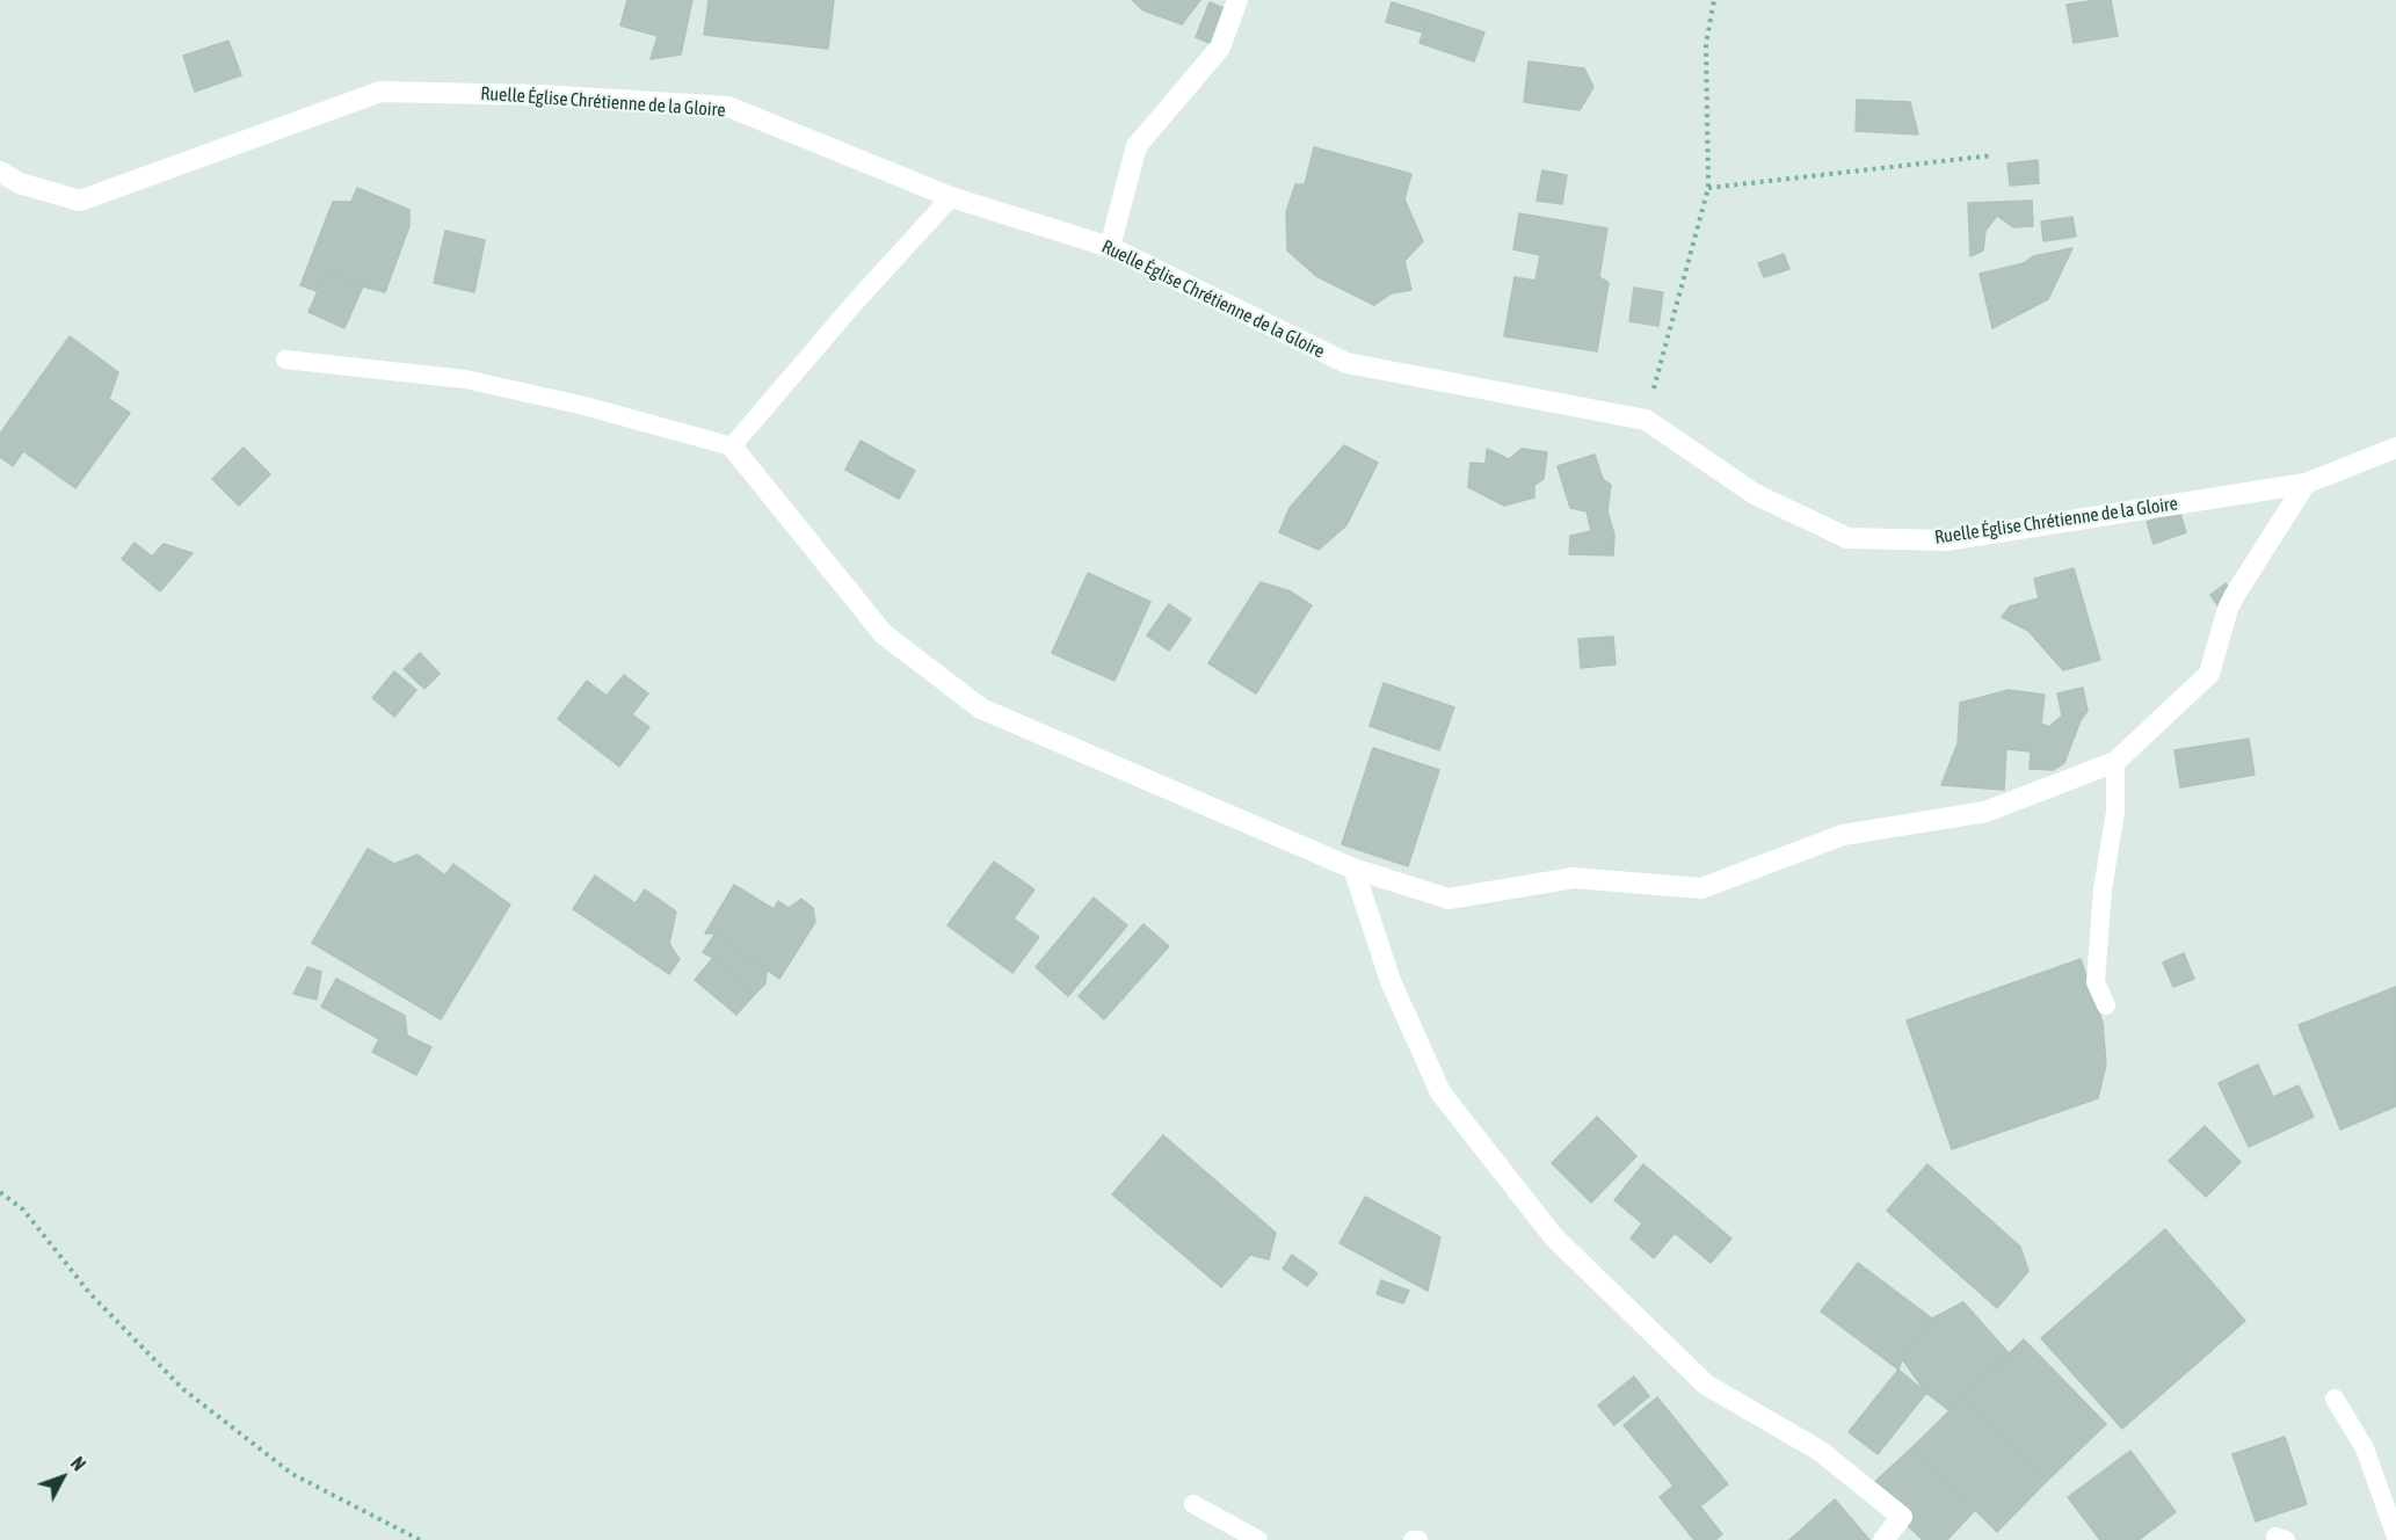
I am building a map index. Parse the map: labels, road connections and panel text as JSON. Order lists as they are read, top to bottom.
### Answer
{
  "streets": {
    "street": ["Ruelle Église Chrétienne de la Gloire"]
  },
  "north": "top right"
}
